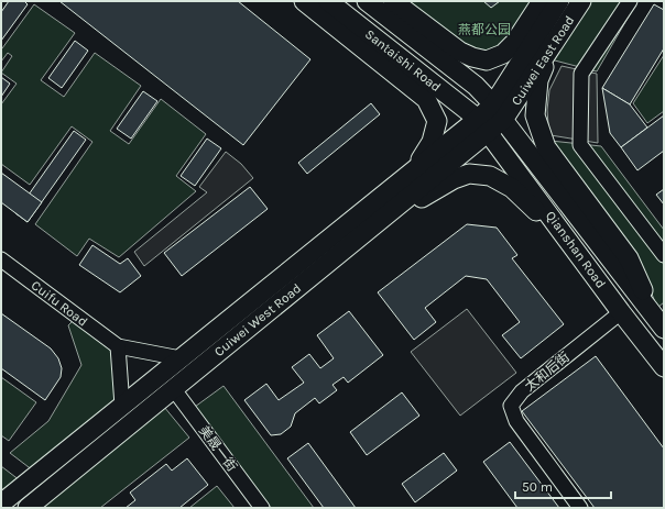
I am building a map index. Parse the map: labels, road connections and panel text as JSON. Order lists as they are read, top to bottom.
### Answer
{
  "streets": {
    "main road": [
      "Santaishi Road",
      "Cuiwei East Road",
      "Qianshan Road",
      "Cuiwei West Road"
    ],
    "street": ["Cuifu Road", "太和后街", "美晟一街"]
  },
  "crossings": [
    ["Santaishi Road", "Cuiwei East Road"],
    ["Santaishi Road", "Qianshan Road"],
    ["Santaishi Road", "Cuiwei West Road"],
    ["Cuiwei East Road", "Qianshan Road"],
    ["Cuiwei East Road", "Cuiwei West Road"],
    ["Qianshan Road", "Cuiwei West Road"],
    ["Qianshan Road", "太和后街"],
    ["Cuiwei West Road", "美晟一街"]
  ],
  "parks": ["燕都公园"],
  "scale_bar": "50 m"
}
